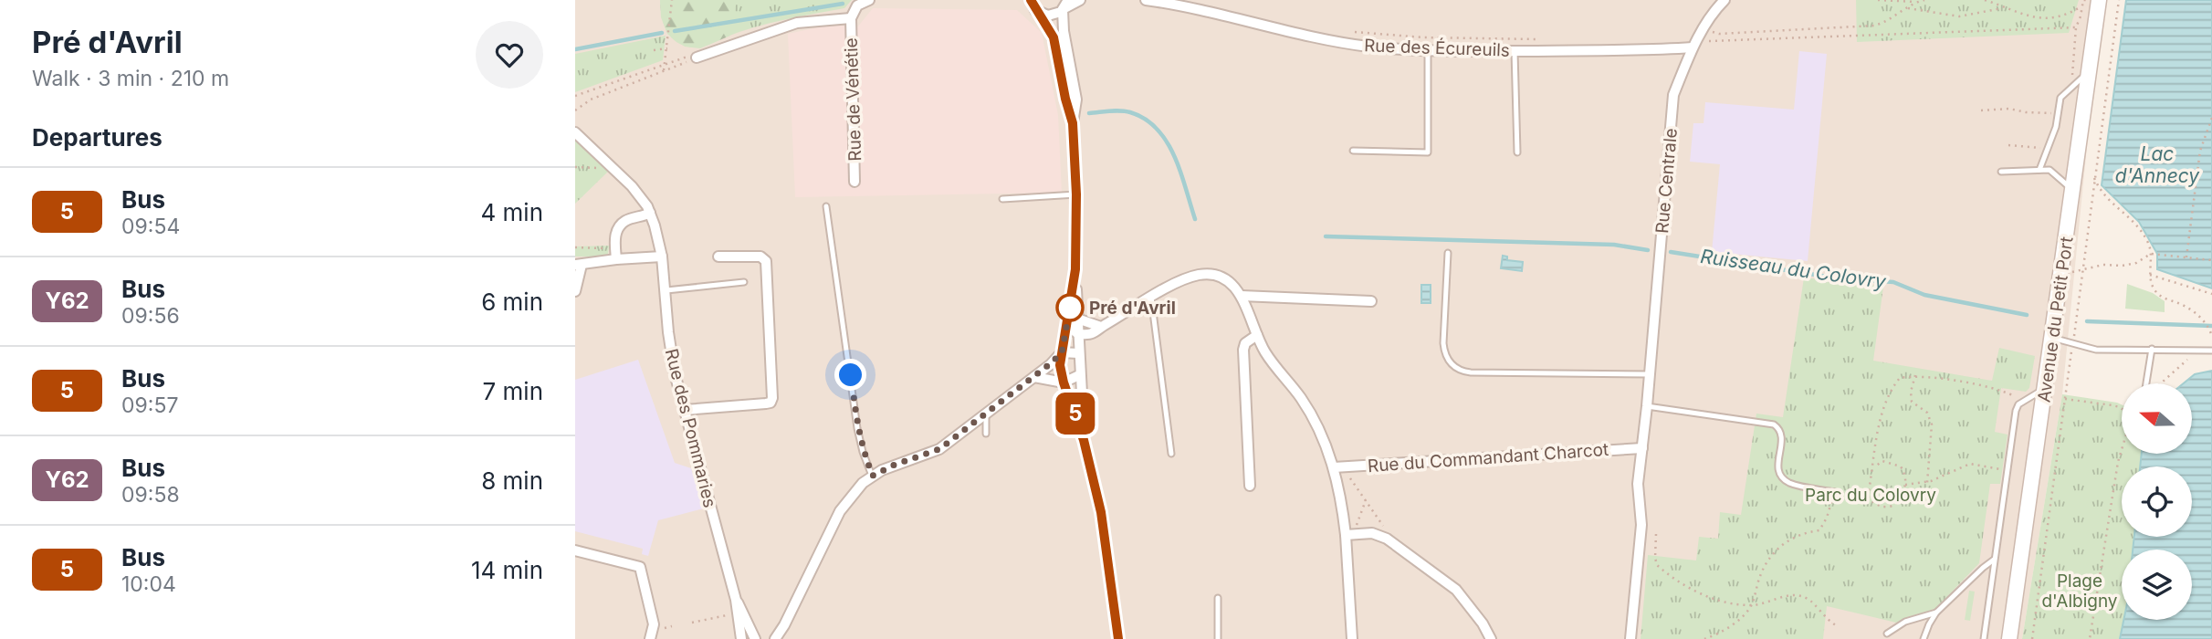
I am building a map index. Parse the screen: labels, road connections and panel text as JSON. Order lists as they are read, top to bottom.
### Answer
{
  "streets": {
    "main road": ["Avenue du Petit Port"],
    "street": [
      "Rue des Écureuils",
      "Rue de Vénétie",
      "Rue Centrale",
      "Rue des Pommaries",
      "Rue du Commandant Charcot"
    ]
  },
  "crossings": [
    ["Rue des Écureuils", "Rue Centrale"],
    ["Rue Centrale", "Rue du Commandant Charcot"]
  ],
  "water": ["Lac d'Annecy", "Ruisseau du Colovry"],
  "parks": ["Parc du Colovry", "Plage d'Albigny"],
  "places": ["Pré d'Avril"],
  "lines": ["bus line 5"],
  "north": "left",
  "page": {
    "heading": [
      ["Pré d'Avril", "Walk · 3 min · 210 m"],
      "Departures"
    ],
    "on_map": "5",
    "list": [
      {
        "mark": "5",
        "name": "Bus",
        "note": "09:54",
        "value": "4 min"
      },
      {
        "mark": "Y62",
        "name": "Bus",
        "note": "09:56",
        "value": "6 min"
      },
      {
        "mark": "5",
        "name": "Bus",
        "note": "09:57",
        "value": "7 min"
      },
      {
        "mark": "Y62",
        "name": "Bus",
        "note": "09:58",
        "value": "8 min"
      },
      {
        "mark": "5",
        "name": "Bus",
        "note": "10:04",
        "value": "14 min"
      }
    ]
  }
}
